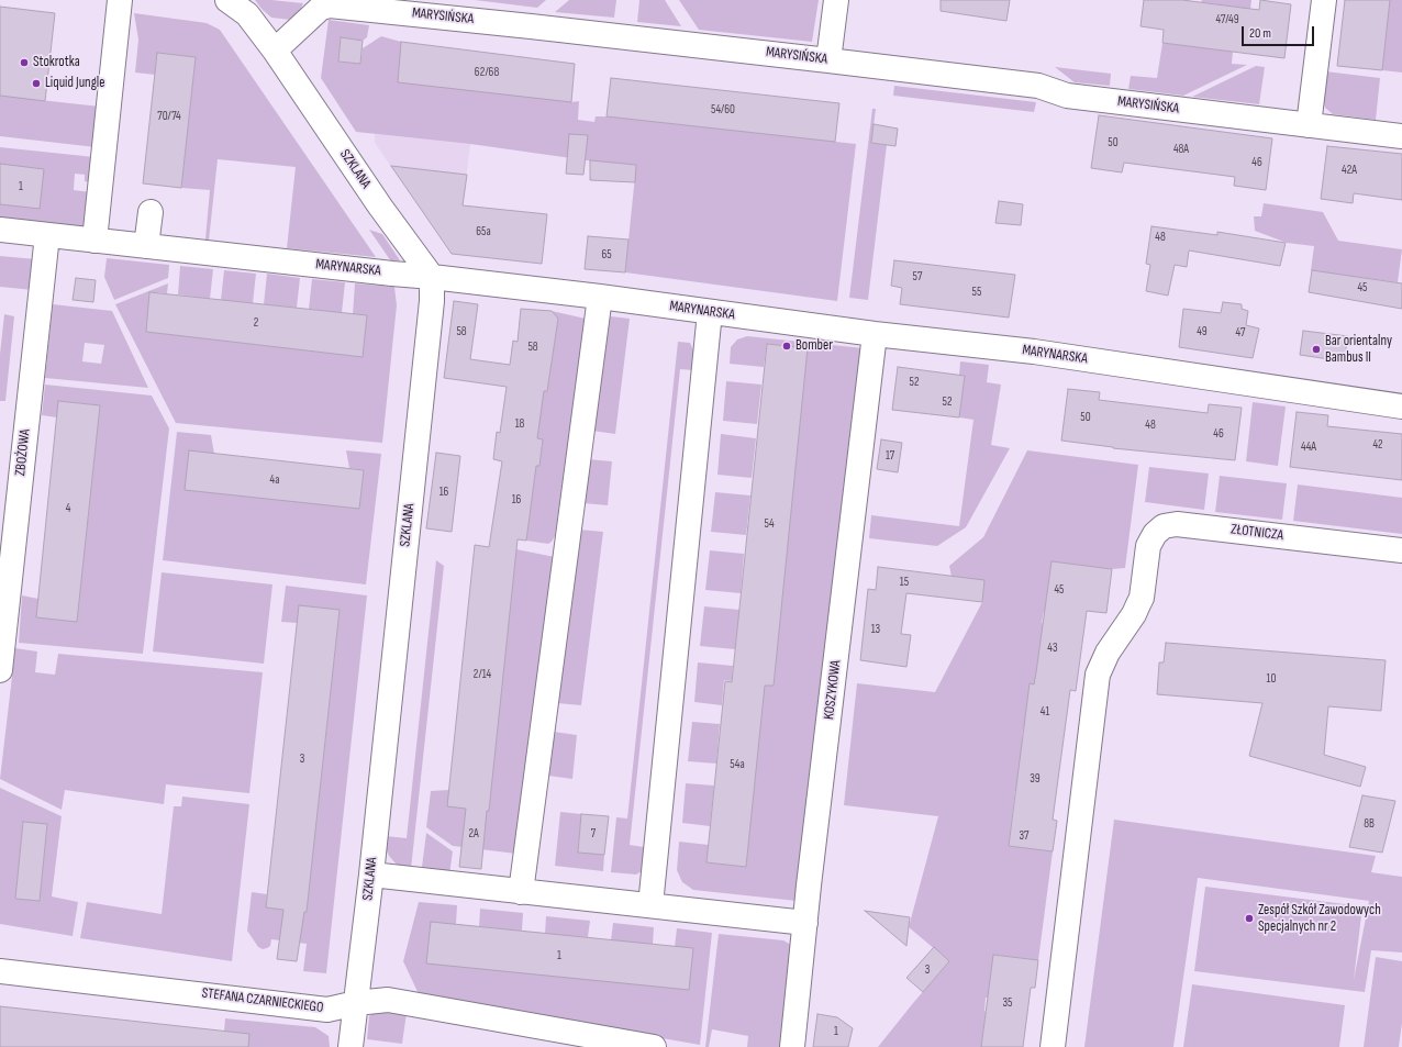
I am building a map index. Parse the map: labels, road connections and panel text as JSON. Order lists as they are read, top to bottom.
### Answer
{
  "streets": {
    "street": [
      "MARYSIŃSKA",
      "SZKLANA",
      "MARYNARSKA",
      "ZBOŻOWA",
      "ZŁOTNICZA",
      "KOSZYKOWA",
      "STEFANA CZARNIECKIEGO"
    ]
  },
  "crossings": [
    ["MARYSIŃSKA", "SZKLANA"],
    ["SZKLANA", "MARYNARSKA"],
    ["SZKLANA", "STEFANA CZARNIECKIEGO"],
    ["MARYNARSKA", "ZBOŻOWA"],
    ["MARYNARSKA", "KOSZYKOWA"]
  ],
  "places": [
    "Stokrotka",
    "Liquid Jungle",
    "Bomber",
    "Bar orientalny Bambus II",
    "Zespół Szkół Zawodowych Specjalnych nr 2"
  ],
  "house_numbers": [
    "47/49",
    "62/68",
    "54/60",
    "70/74",
    "50",
    "48A",
    "46",
    "42A",
    "1",
    "65a",
    "48",
    "65",
    "57",
    "45",
    "55",
    "2",
    "58",
    "49",
    "47",
    "58",
    "52",
    "52",
    "50",
    "18",
    "48",
    "46",
    "42",
    "44A",
    "17",
    "4a",
    "16",
    "16",
    "4",
    "54",
    "15",
    "45",
    "13",
    "43",
    "2/14",
    "10",
    "41",
    "3",
    "54a",
    "39",
    "8B",
    "2A",
    "7",
    "37",
    "1",
    "3",
    "35",
    "1"
  ],
  "scale_bar": "20 m"
}
